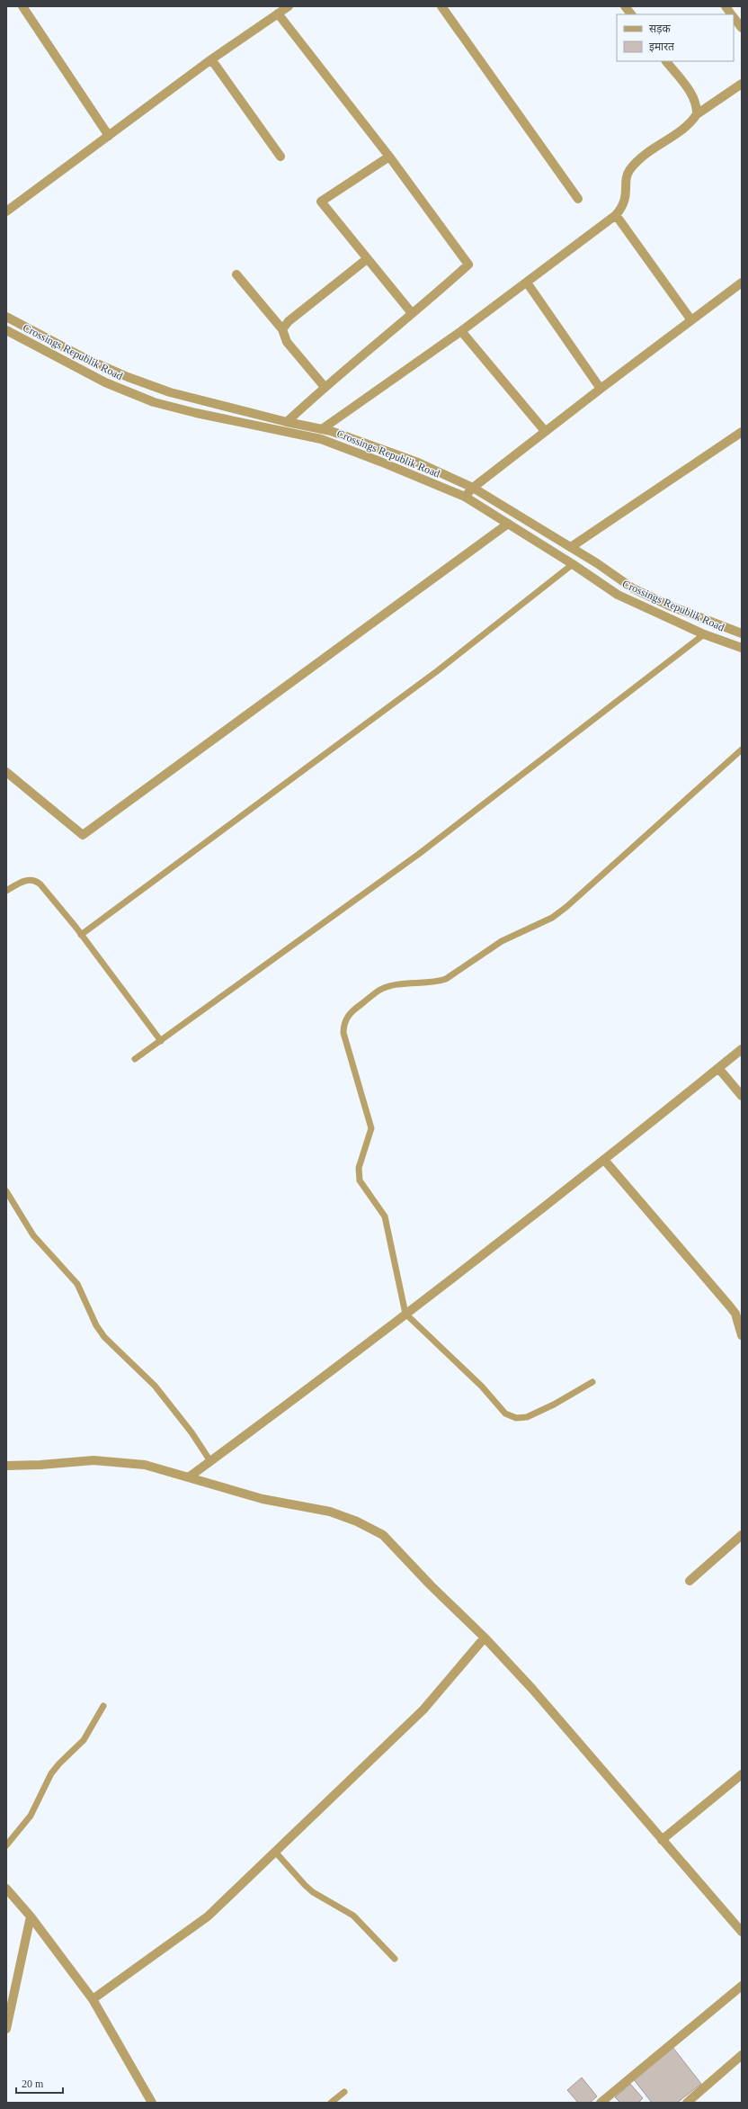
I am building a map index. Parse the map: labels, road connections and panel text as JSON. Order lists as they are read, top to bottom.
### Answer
{
  "streets": {
    "street": ["Crossings Republik Road"]
  },
  "legend": ["सड़क", "इमारत"],
  "scale_bar": "20 m"
}
